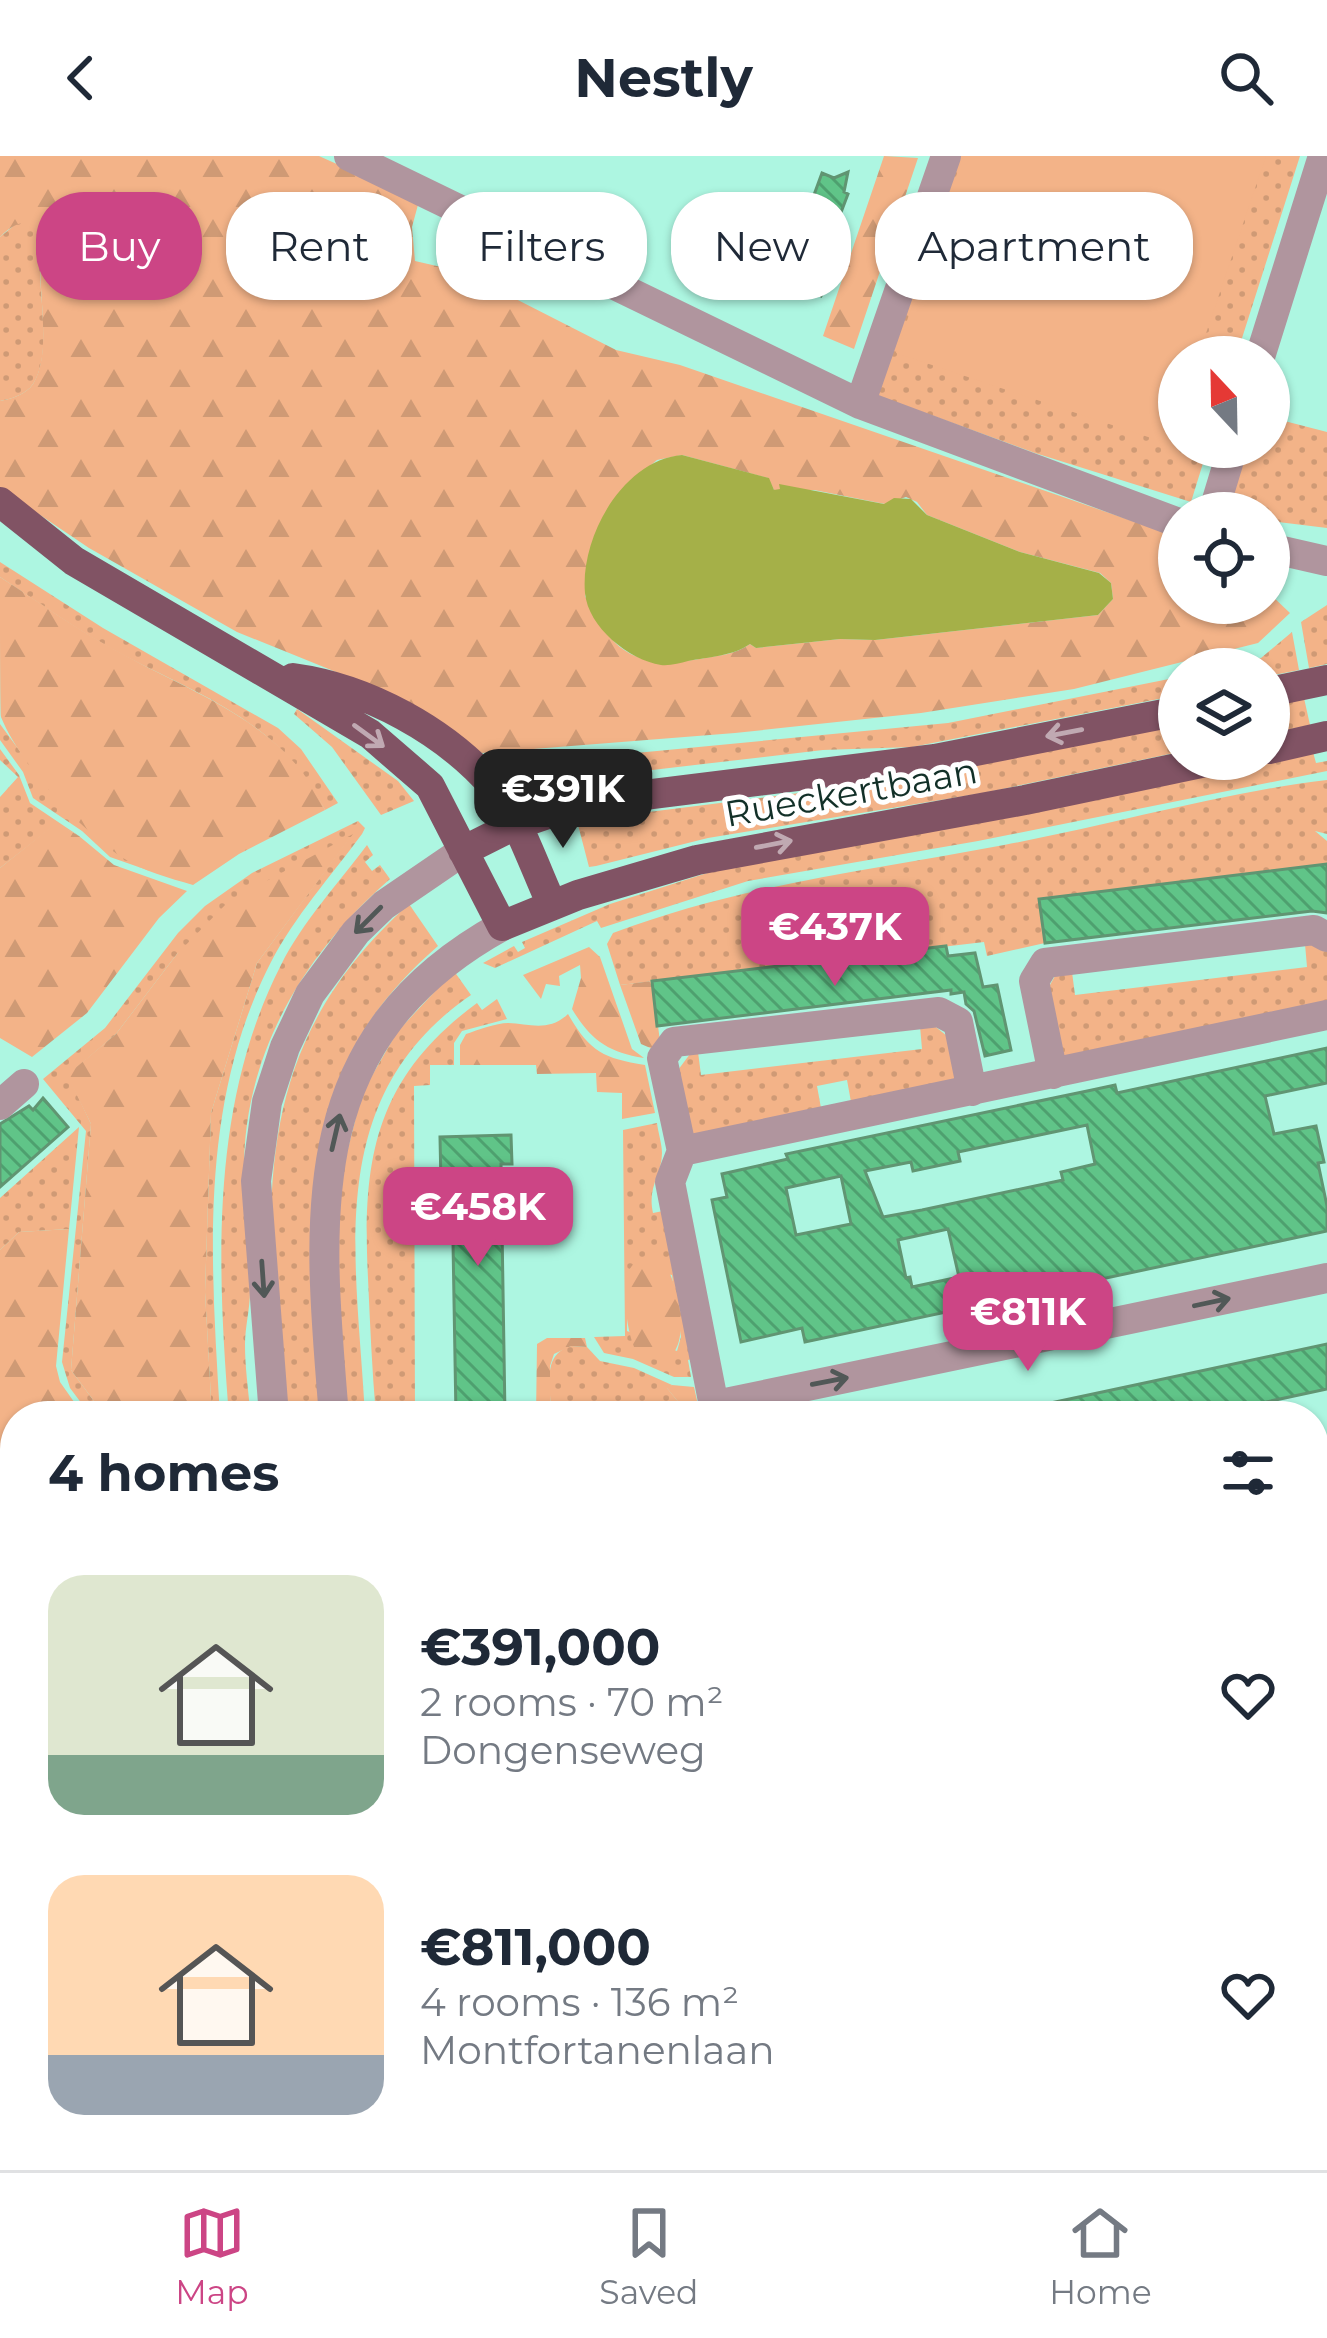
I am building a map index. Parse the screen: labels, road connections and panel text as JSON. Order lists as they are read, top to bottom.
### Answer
{
  "streets": {
    "main road": ["Rueckertbaan"]
  },
  "north": "top",
  "page": {
    "header": "Nestly",
    "chip": [
      "Buy",
      "Rent",
      "Filters",
      "New",
      "Apartment"
    ],
    "price": [
      "€391K",
      "€437K",
      "€458K",
      "€811K"
    ],
    "heading": "4 homes",
    "list": [
      {
        "name": "€391,000",
        "note": "2 rooms · 70 m² · Dongenseweg"
      },
      {
        "name": "€811,000",
        "note": "4 rooms · 136 m² · Montfortanenlaan"
      }
    ],
    "tabs": ["Map", "Saved", "Home"]
  }
}
